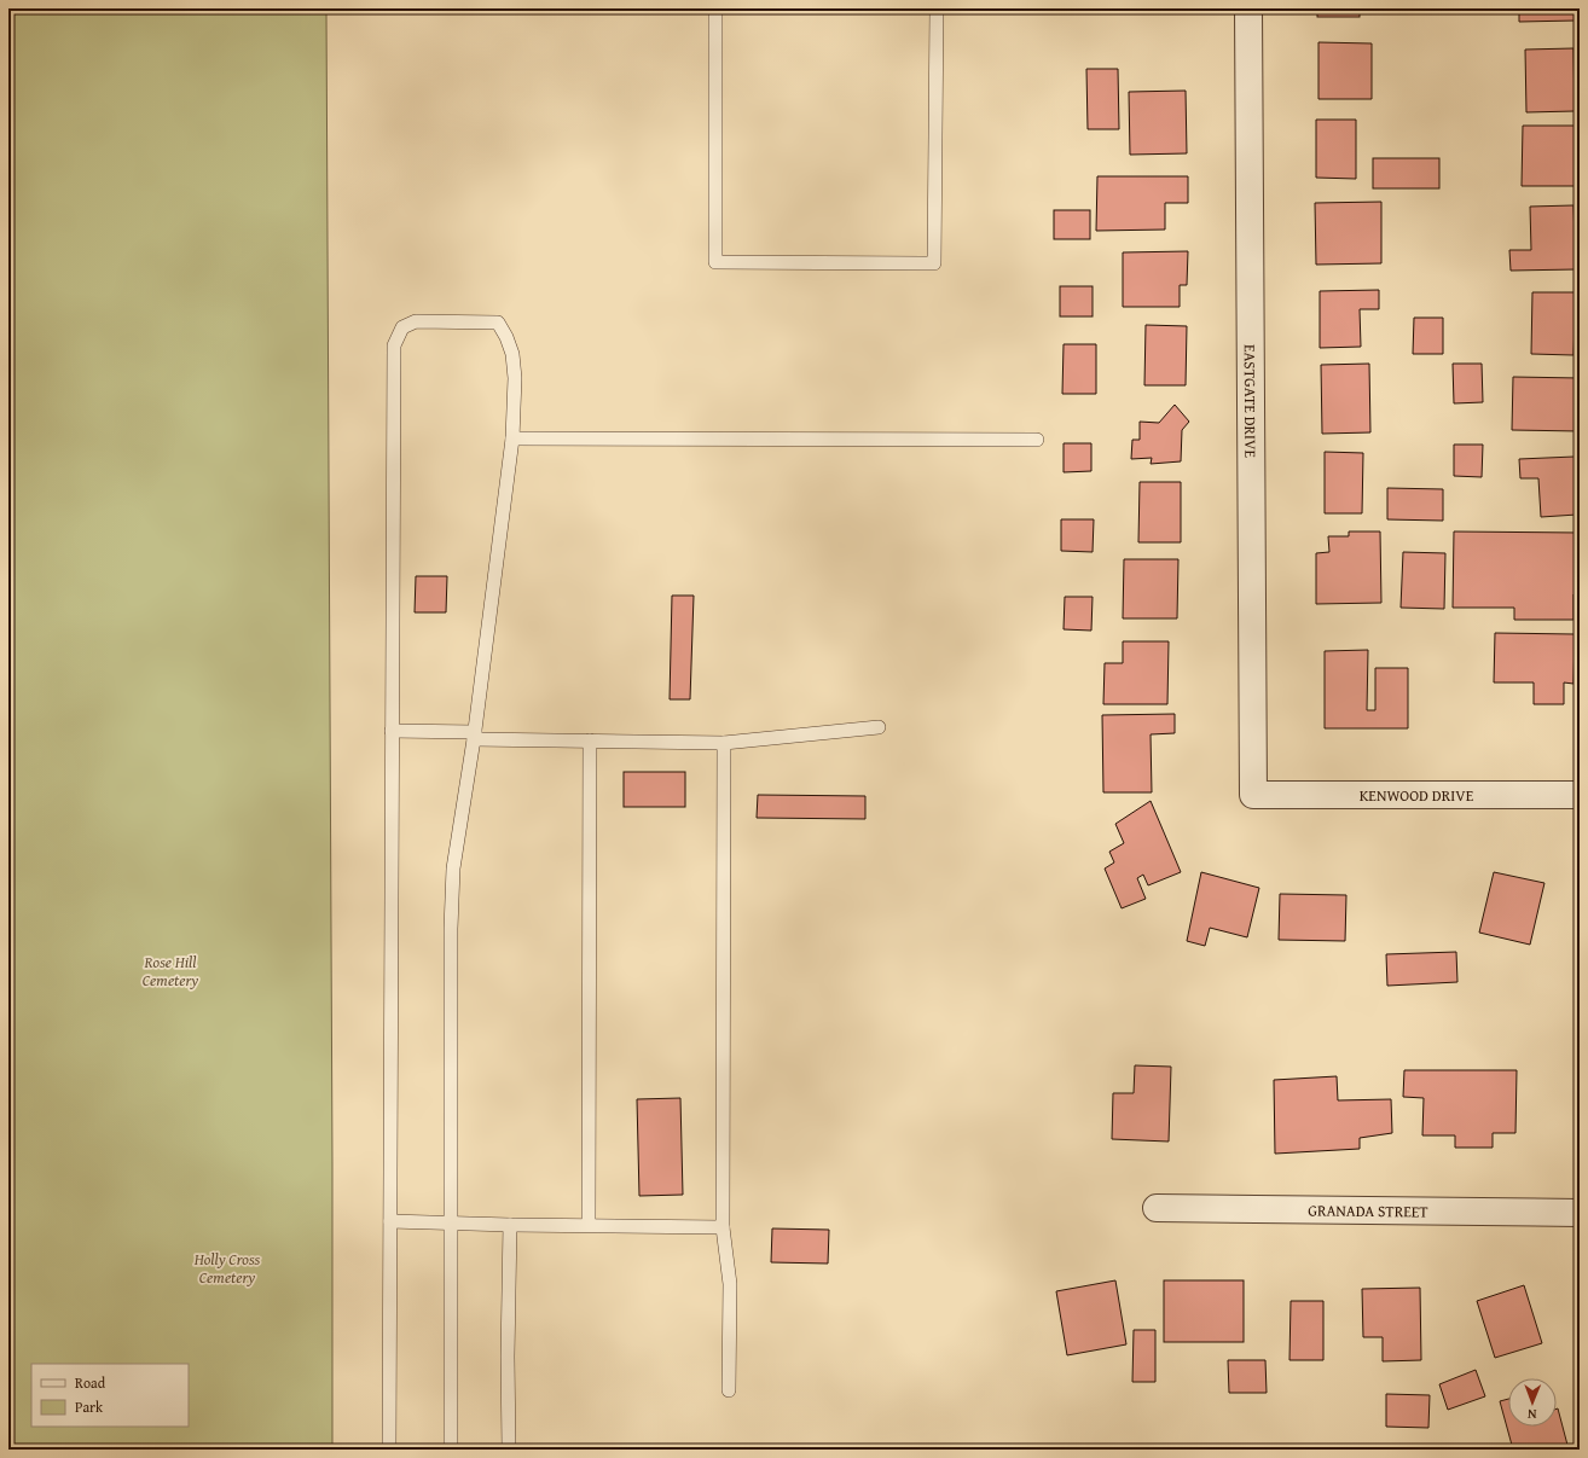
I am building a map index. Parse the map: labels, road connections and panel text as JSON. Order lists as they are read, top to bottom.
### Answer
{
  "streets": {
    "street": ["EASTGATE DRIVE", "KENWOOD DRIVE", "GRANADA STREET"]
  },
  "crossings": [
    ["EASTGATE DRIVE", "KENWOOD DRIVE"]
  ],
  "parks": ["Rose Hill Cemetery", "Holly Cross Cemetery"],
  "legend": ["Road", "Park"],
  "north": "bottom"
}
